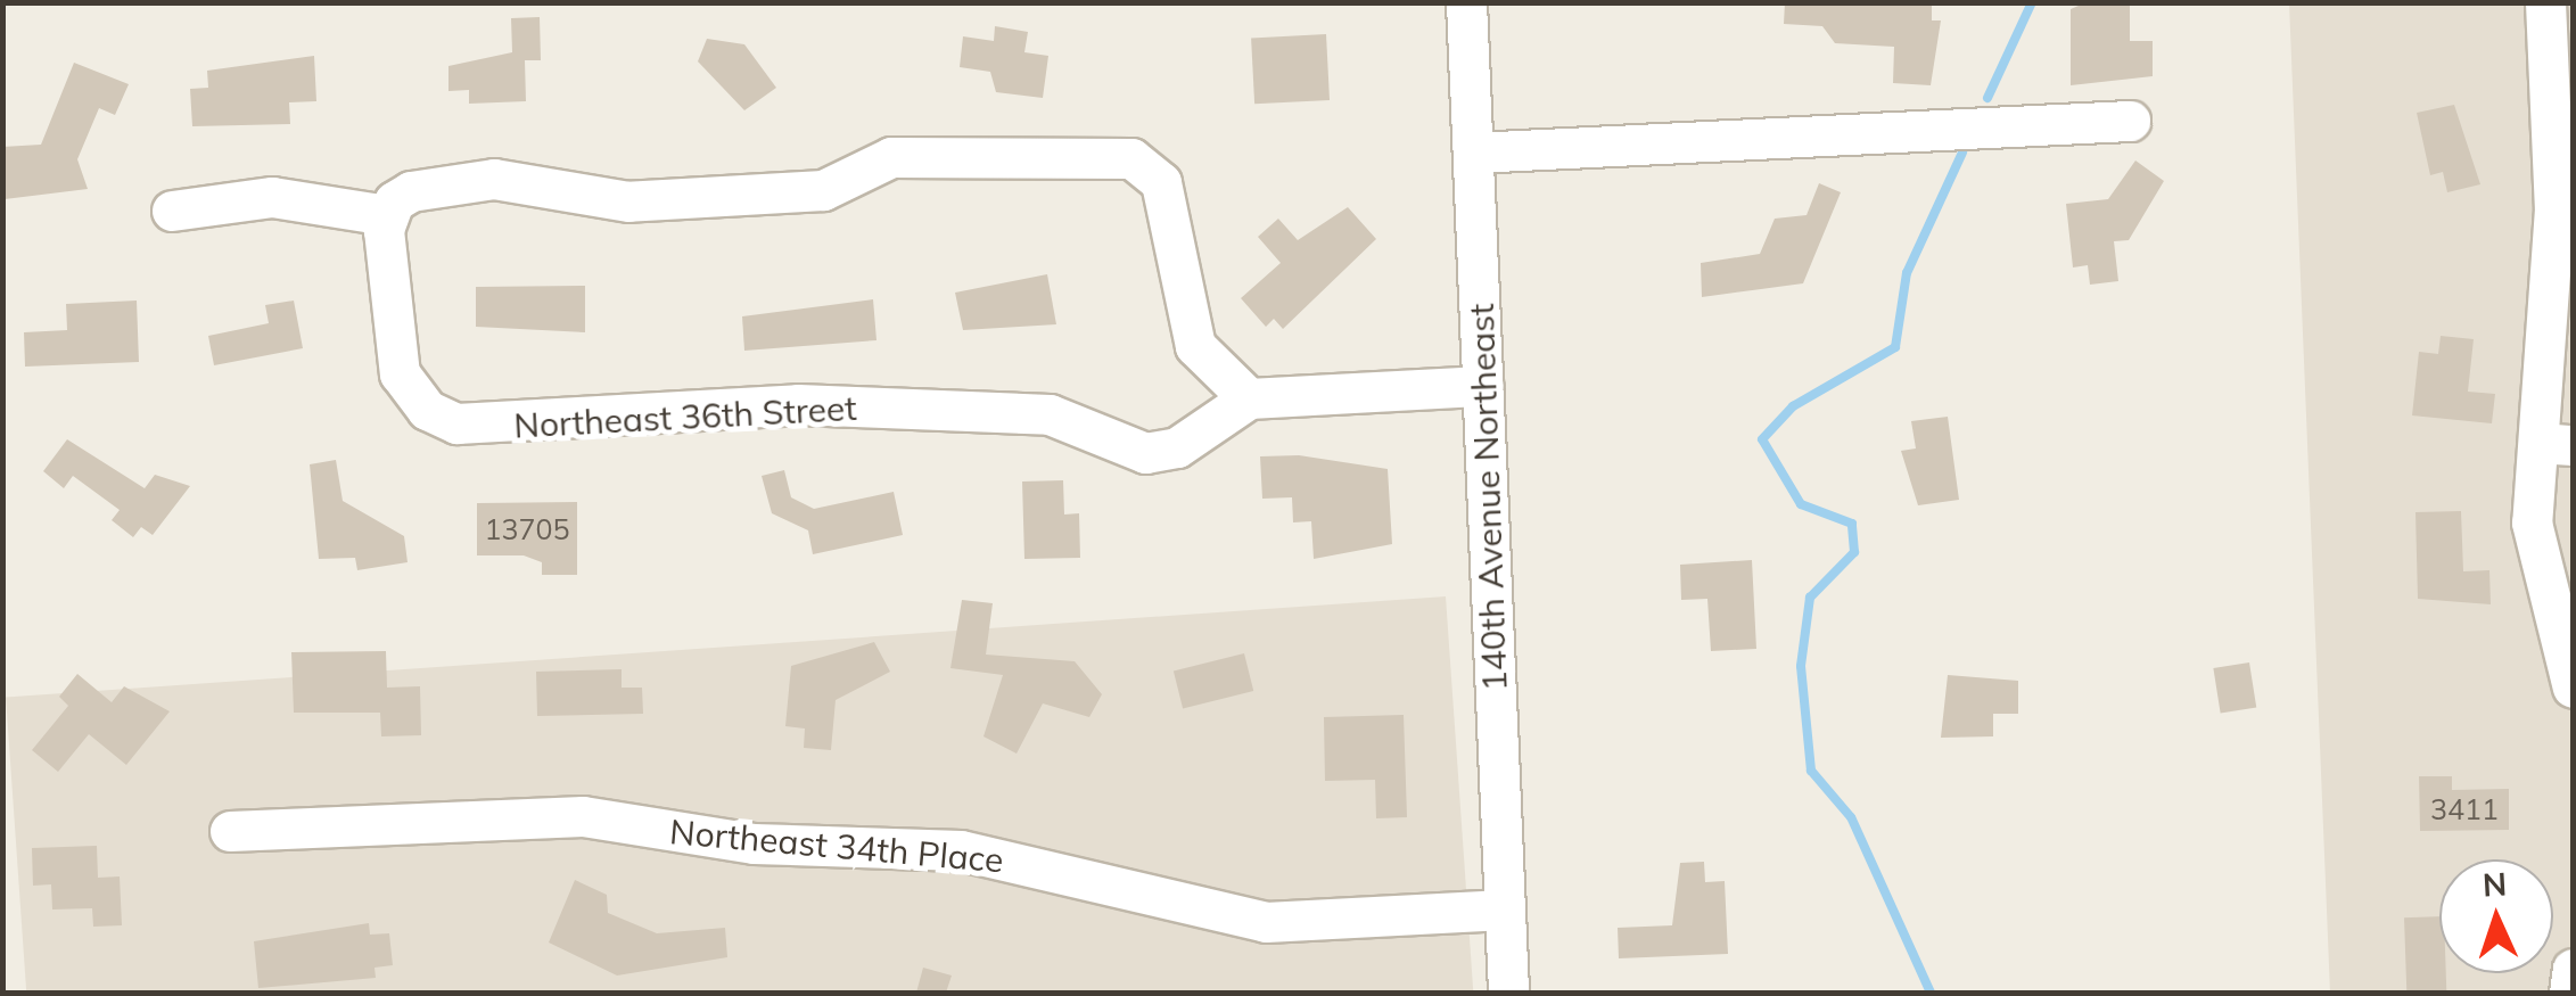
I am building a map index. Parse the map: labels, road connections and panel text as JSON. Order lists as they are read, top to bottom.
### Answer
{
  "streets": {
    "street": ["Northeast 36th Street", "140th Avenue Northeast", "Northeast 34th Place"]
  },
  "crossings": [
    ["140th Avenue Northeast", "Northeast 34th Place"]
  ],
  "house_numbers": ["13705", "3411"],
  "north": "top"
}
